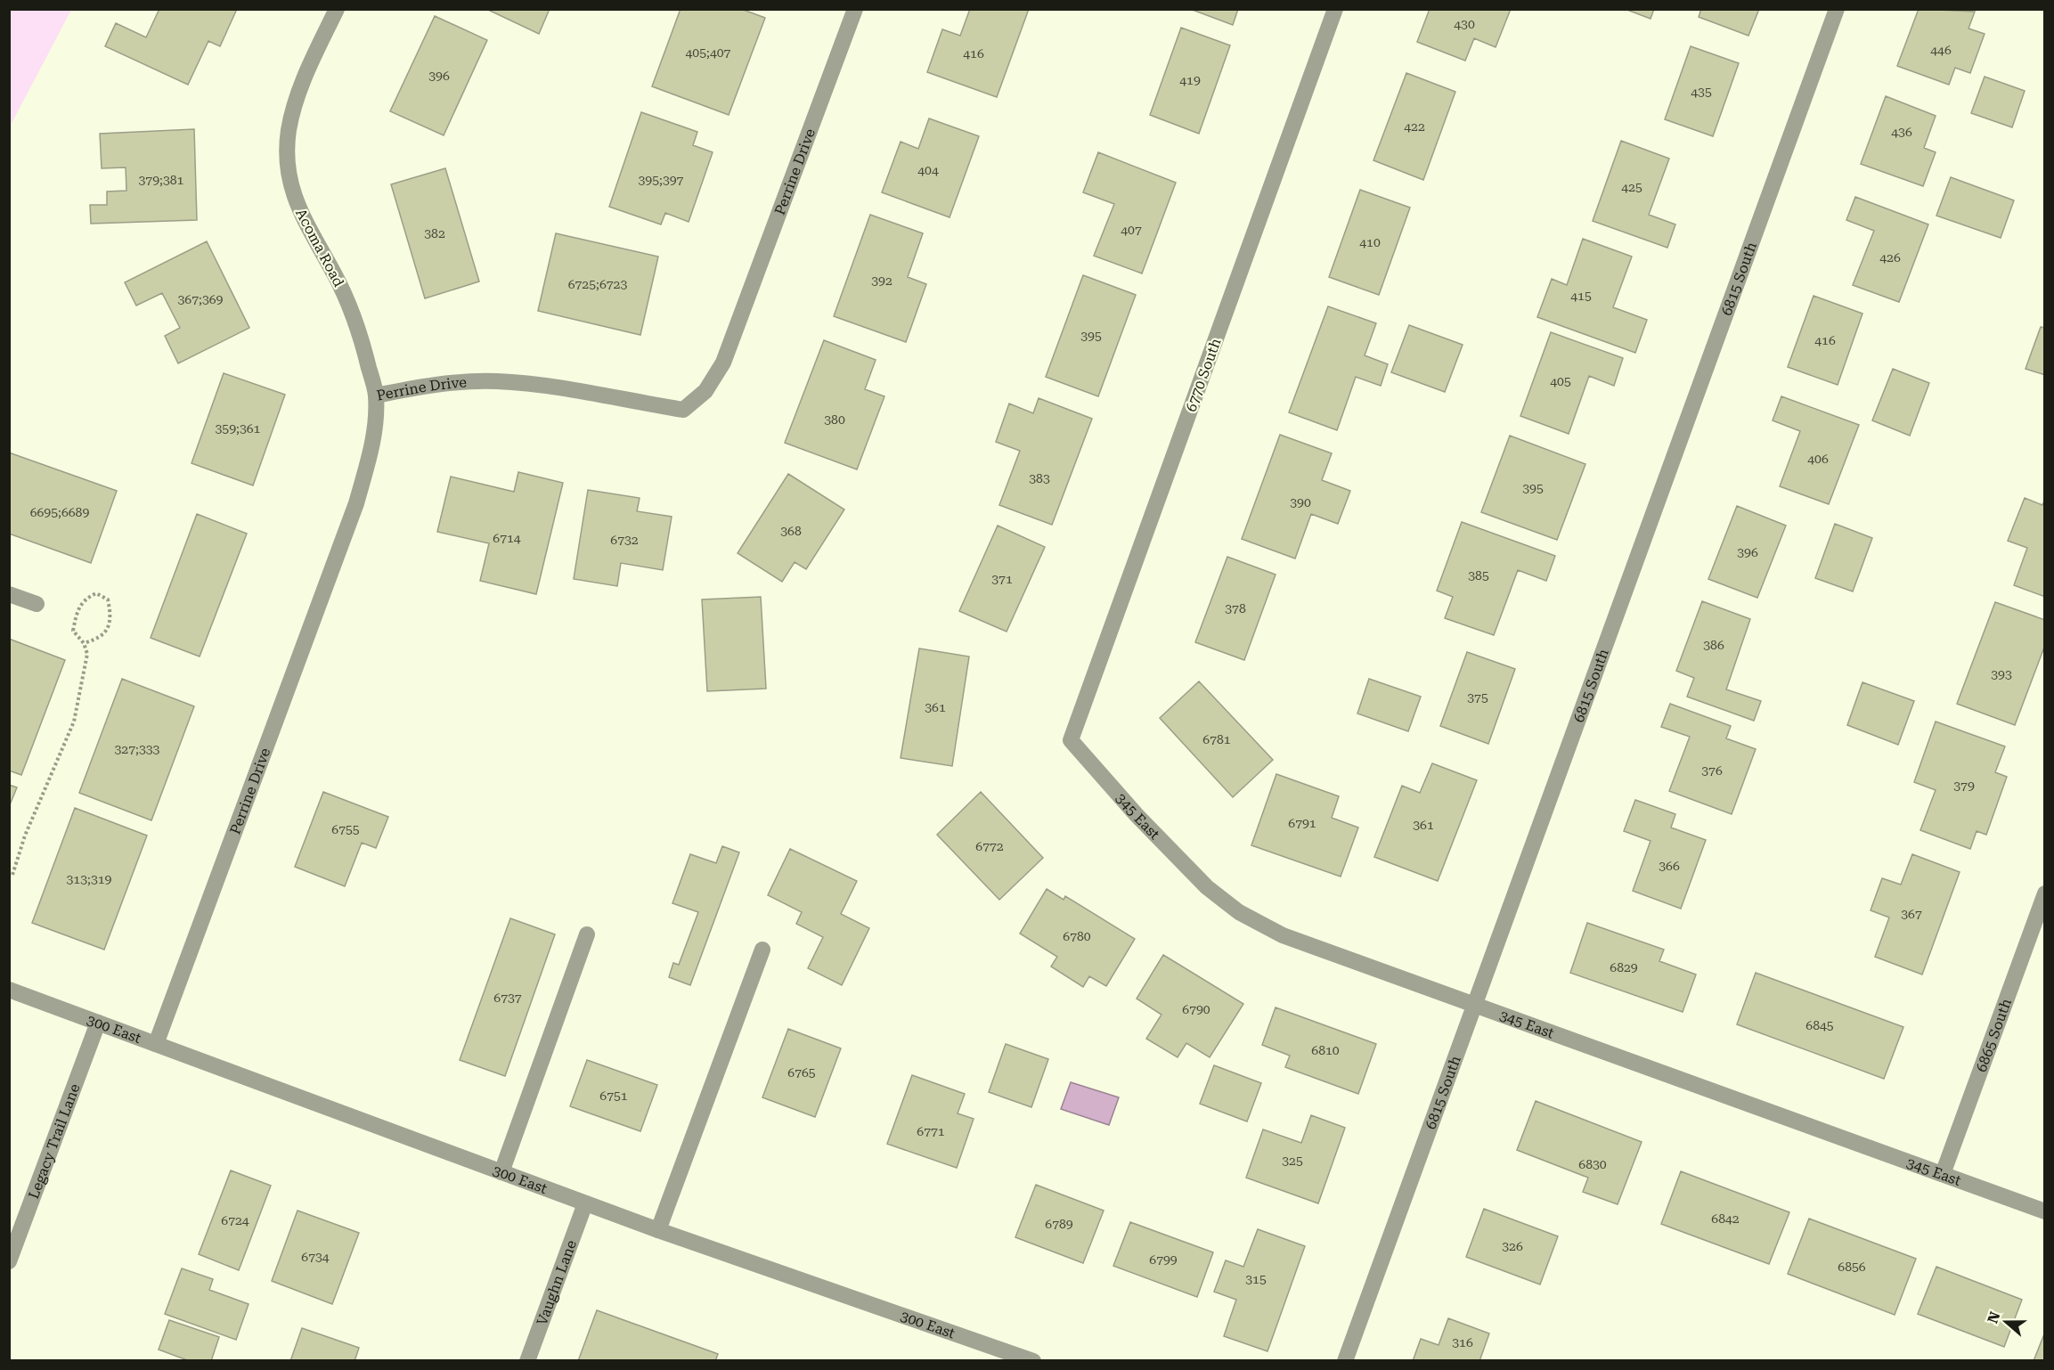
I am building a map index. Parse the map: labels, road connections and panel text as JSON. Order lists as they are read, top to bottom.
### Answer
{
  "streets": {
    "street": [
      "Perrine Drive",
      "Acoma Road",
      "6815 South",
      "6770 South",
      "345 East",
      "300 East",
      "6865 South",
      "Legacy Trail Lane",
      "Vaughn Lane"
    ]
  },
  "crossings": [
    ["Perrine Drive", "Acoma Road"],
    ["Perrine Drive", "300 East"],
    ["6815 South", "345 East"],
    ["6770 South", "345 East"],
    ["345 East", "6865 South"],
    ["300 East", "Legacy Trail Lane"],
    ["300 East", "Vaughn Lane"]
  ],
  "house_numbers": [
    "430",
    "446",
    "405;407",
    "416",
    "396",
    "419",
    "435",
    "422",
    "436",
    "404",
    "379;381",
    "395;397",
    "425",
    "407",
    "382",
    "410",
    "426",
    "392",
    "6725;6723",
    "415",
    "367;369",
    "395",
    "416",
    "405",
    "380",
    "359;361",
    "406",
    "383",
    "395",
    "390",
    "6695;6689",
    "368",
    "6714",
    "6732",
    "396",
    "385",
    "371",
    "378",
    "386",
    "393",
    "375",
    "361",
    "6781",
    "327;333",
    "376",
    "379",
    "6791",
    "361",
    "6755",
    "6772",
    "366",
    "313;319",
    "367",
    "6780",
    "6829",
    "6737",
    "6790",
    "6845",
    "6810",
    "6765",
    "6751",
    "6771",
    "325",
    "6830",
    "6842",
    "6724",
    "6789",
    "326",
    "6734",
    "6799",
    "6856",
    "315",
    "316"
  ],
  "north": "left"
}
